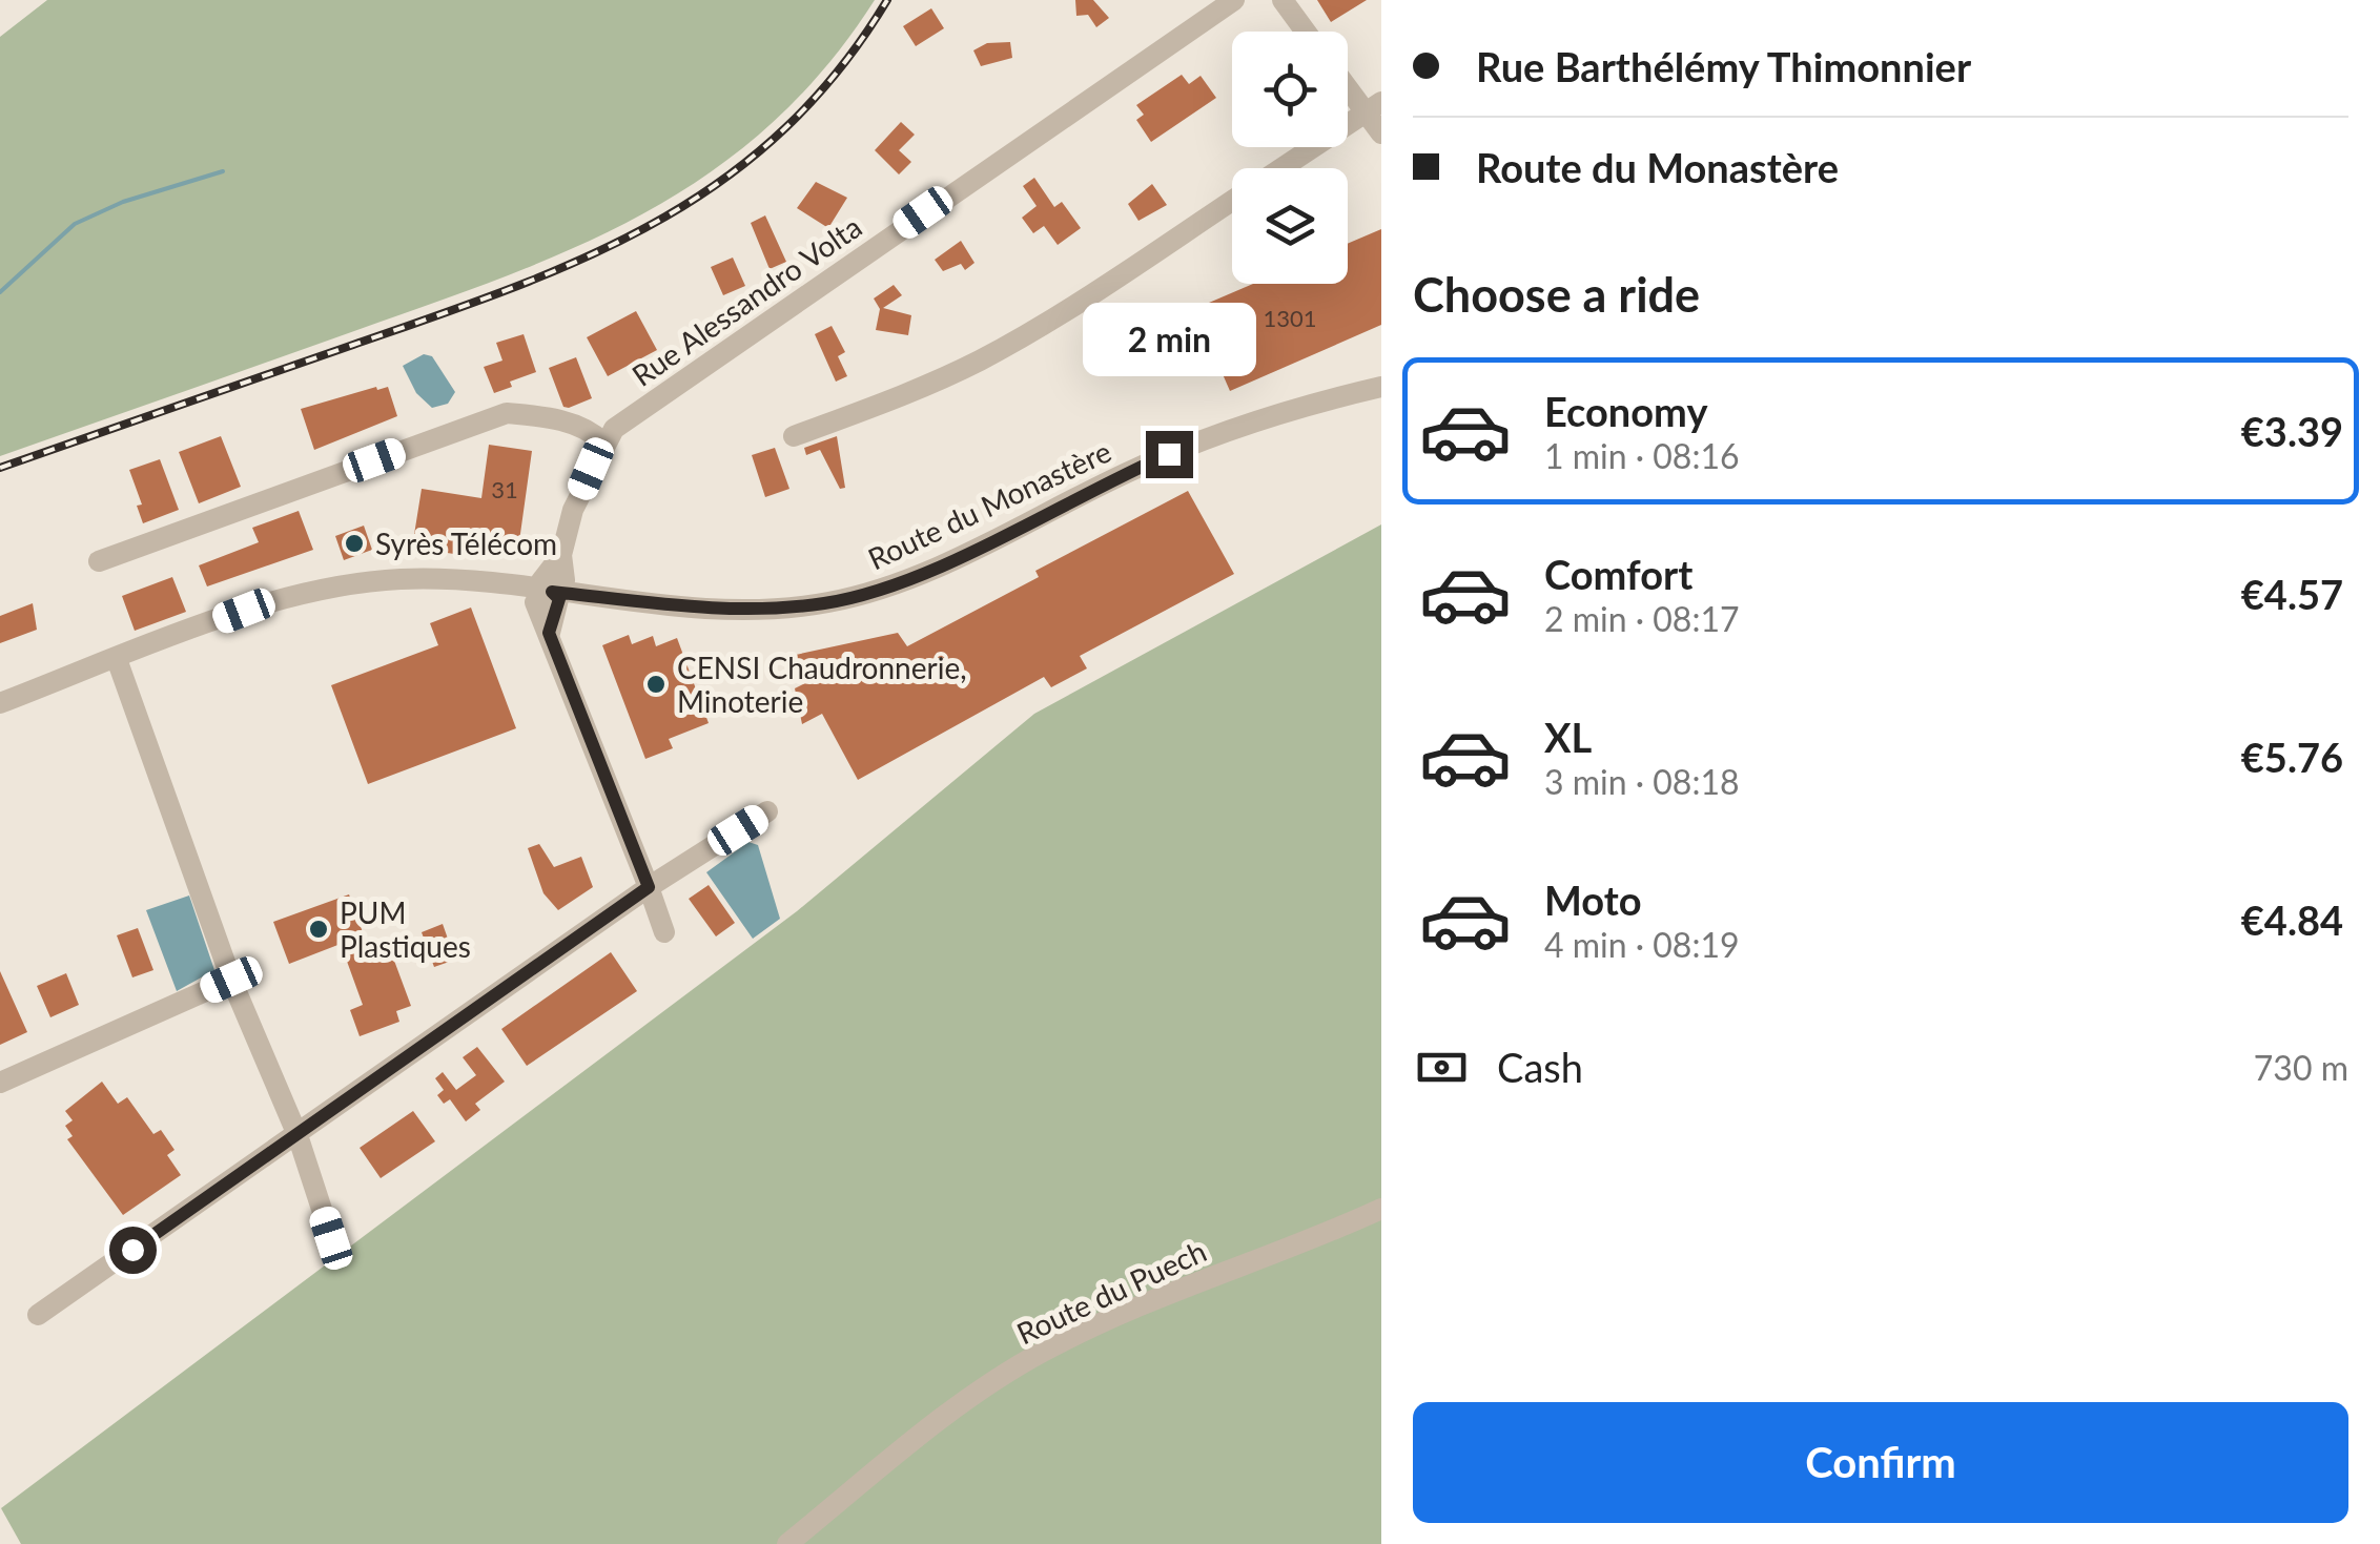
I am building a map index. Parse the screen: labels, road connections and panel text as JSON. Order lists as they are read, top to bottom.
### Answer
{
  "streets": {
    "street": ["Rue Alessandro Volta", "Route du Monastère", "Route du Puech"]
  },
  "crossings": [
    ["Rue Alessandro Volta", "Route du Monastère"]
  ],
  "places": ["Syrès Télécom", "CENSI Chaudronnerie, Minoterie", "PUM Plastiques"],
  "house_numbers": ["1301", "31"],
  "page": {
    "banner": ["Rue Barthélémy Thimonnier", "Route du Monastère"],
    "heading": "Choose a ride",
    "bubble": "2 min",
    "list": [
      {
        "name": "Economy",
        "note": "1 min · 08:16",
        "value": "€3.39"
      },
      {
        "name": "Comfort",
        "note": "2 min · 08:17",
        "value": "€4.57"
      },
      {
        "name": "XL",
        "note": "3 min · 08:18",
        "value": "€5.76"
      },
      {
        "name": "Moto",
        "note": "4 min · 08:19",
        "value": "€4.84"
      }
    ],
    "pay": ["Cash", "730 m"],
    "buttons": "Confirm"
  }
}
